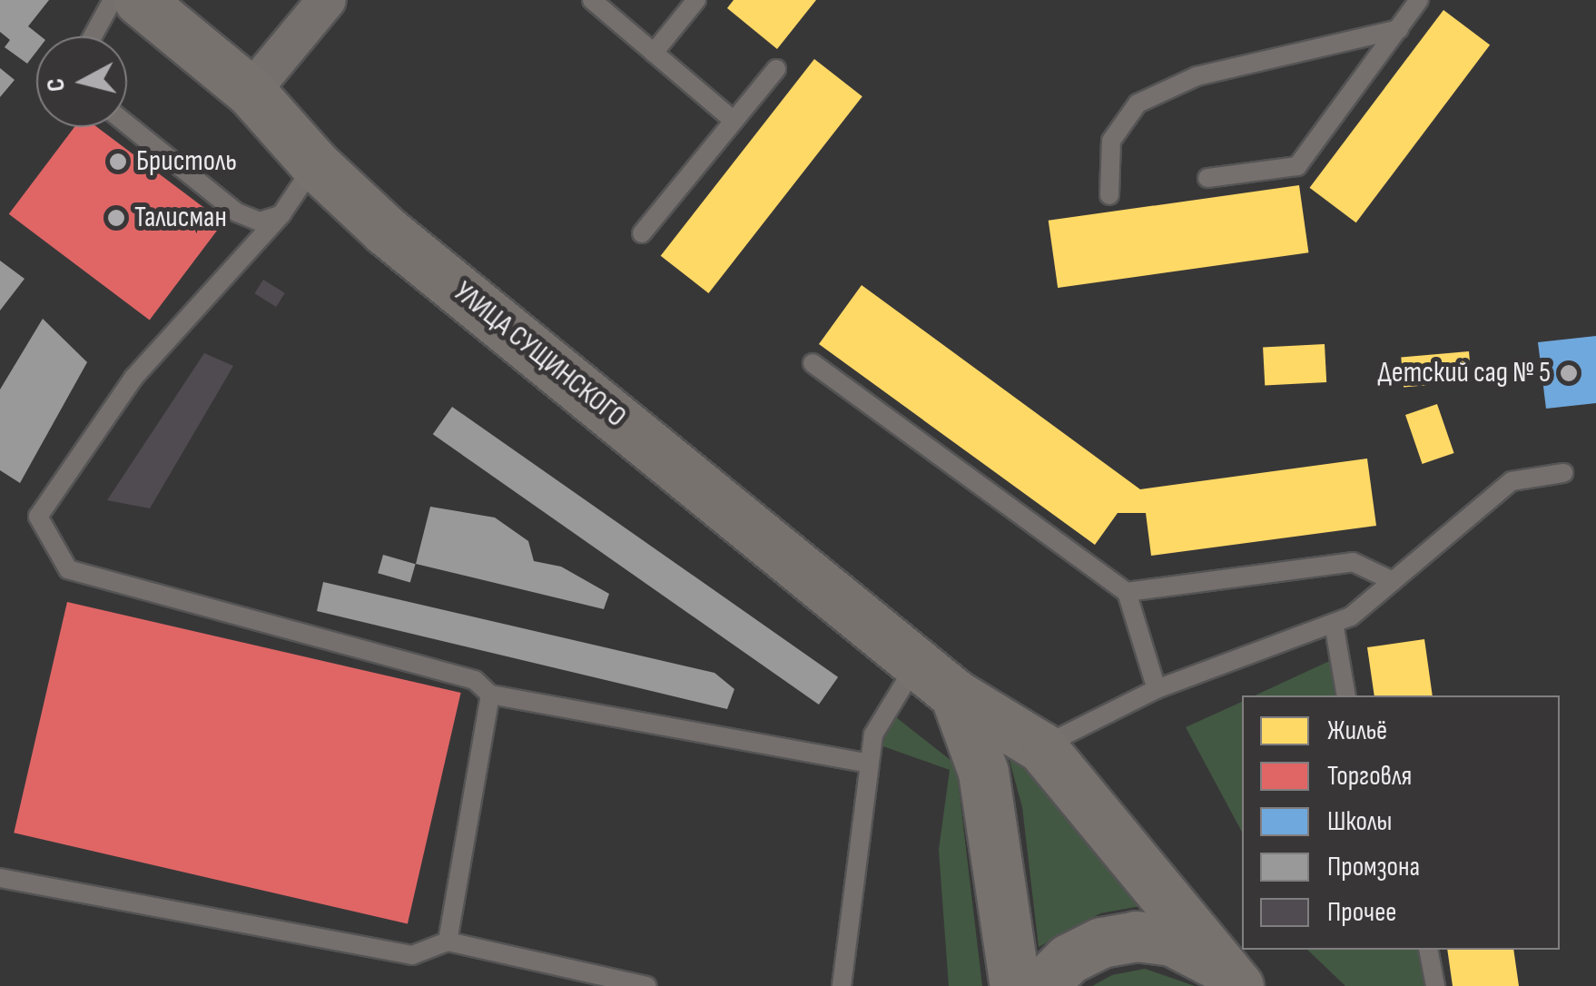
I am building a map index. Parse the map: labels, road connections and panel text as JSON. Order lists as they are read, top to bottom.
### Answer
{
  "streets": {
    "street": ["УЛИЦА СУЩИНСКОГО"]
  },
  "places": ["Бристоль", "Талисман", "Детский сад № 5"],
  "legend": [
    "Жильё",
    "Торговля",
    "Школы",
    "Промзона",
    "Прочее"
  ],
  "north": "left"
}
